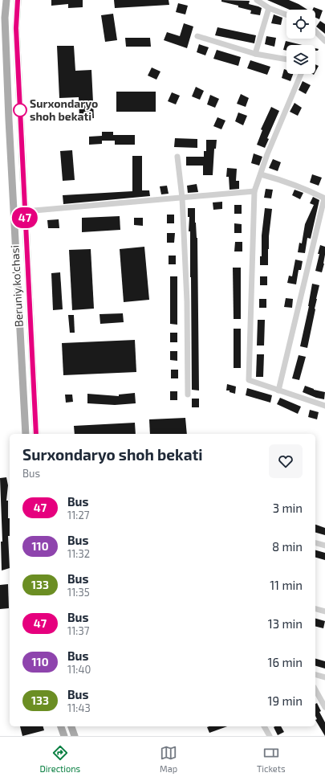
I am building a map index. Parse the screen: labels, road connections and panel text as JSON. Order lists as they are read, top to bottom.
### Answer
{
  "streets": {
    "main road": ["Beruniy ko'chasi"]
  },
  "places": ["Surxondaryo shoh bekati"],
  "lines": ["bus line 47"],
  "page": {
    "on_map": "47",
    "heading": ["Surxondaryo shoh bekati", "Bus"],
    "list": [
      {
        "mark": "47",
        "name": "Bus",
        "note": "11:27",
        "value": "3 min"
      },
      {
        "mark": "110",
        "name": "Bus",
        "note": "11:32",
        "value": "8 min"
      },
      {
        "mark": "133",
        "name": "Bus",
        "note": "11:35",
        "value": "11 min"
      },
      {
        "mark": "47",
        "name": "Bus",
        "note": "11:37",
        "value": "13 min"
      },
      {
        "mark": "110",
        "name": "Bus",
        "note": "11:40",
        "value": "16 min"
      },
      {
        "mark": "133",
        "name": "Bus",
        "note": "11:43",
        "value": "19 min"
      }
    ],
    "tabs": ["Directions", "Map", "Tickets"]
  }
}
